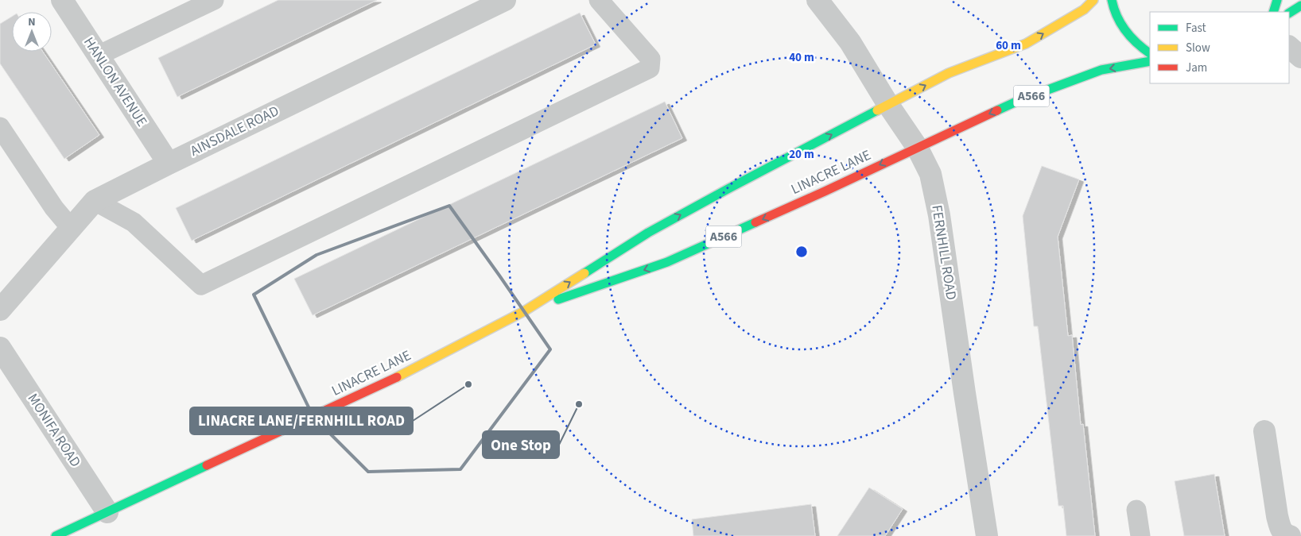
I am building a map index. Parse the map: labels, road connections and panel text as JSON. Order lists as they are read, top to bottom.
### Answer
{
  "streets": {
    "main road": ["A566", "LINACRE LANE"],
    "street": [
      "HANLON AVENUE",
      "AINSDALE ROAD",
      "FERNHILL ROAD",
      "MONIFA ROAD"
    ]
  },
  "crossings": [
    ["HANLON AVENUE", "AINSDALE ROAD"],
    ["LINACRE LANE", "FERNHILL ROAD"],
    ["LINACRE LANE", "MONIFA ROAD"]
  ],
  "places": ["LINACRE LANE/FERNHILL ROAD", "One Stop"],
  "legend": ["Fast", "Slow", "Jam"],
  "north": "top",
  "rings": ["60 m", "40 m", "20 m"]
}
